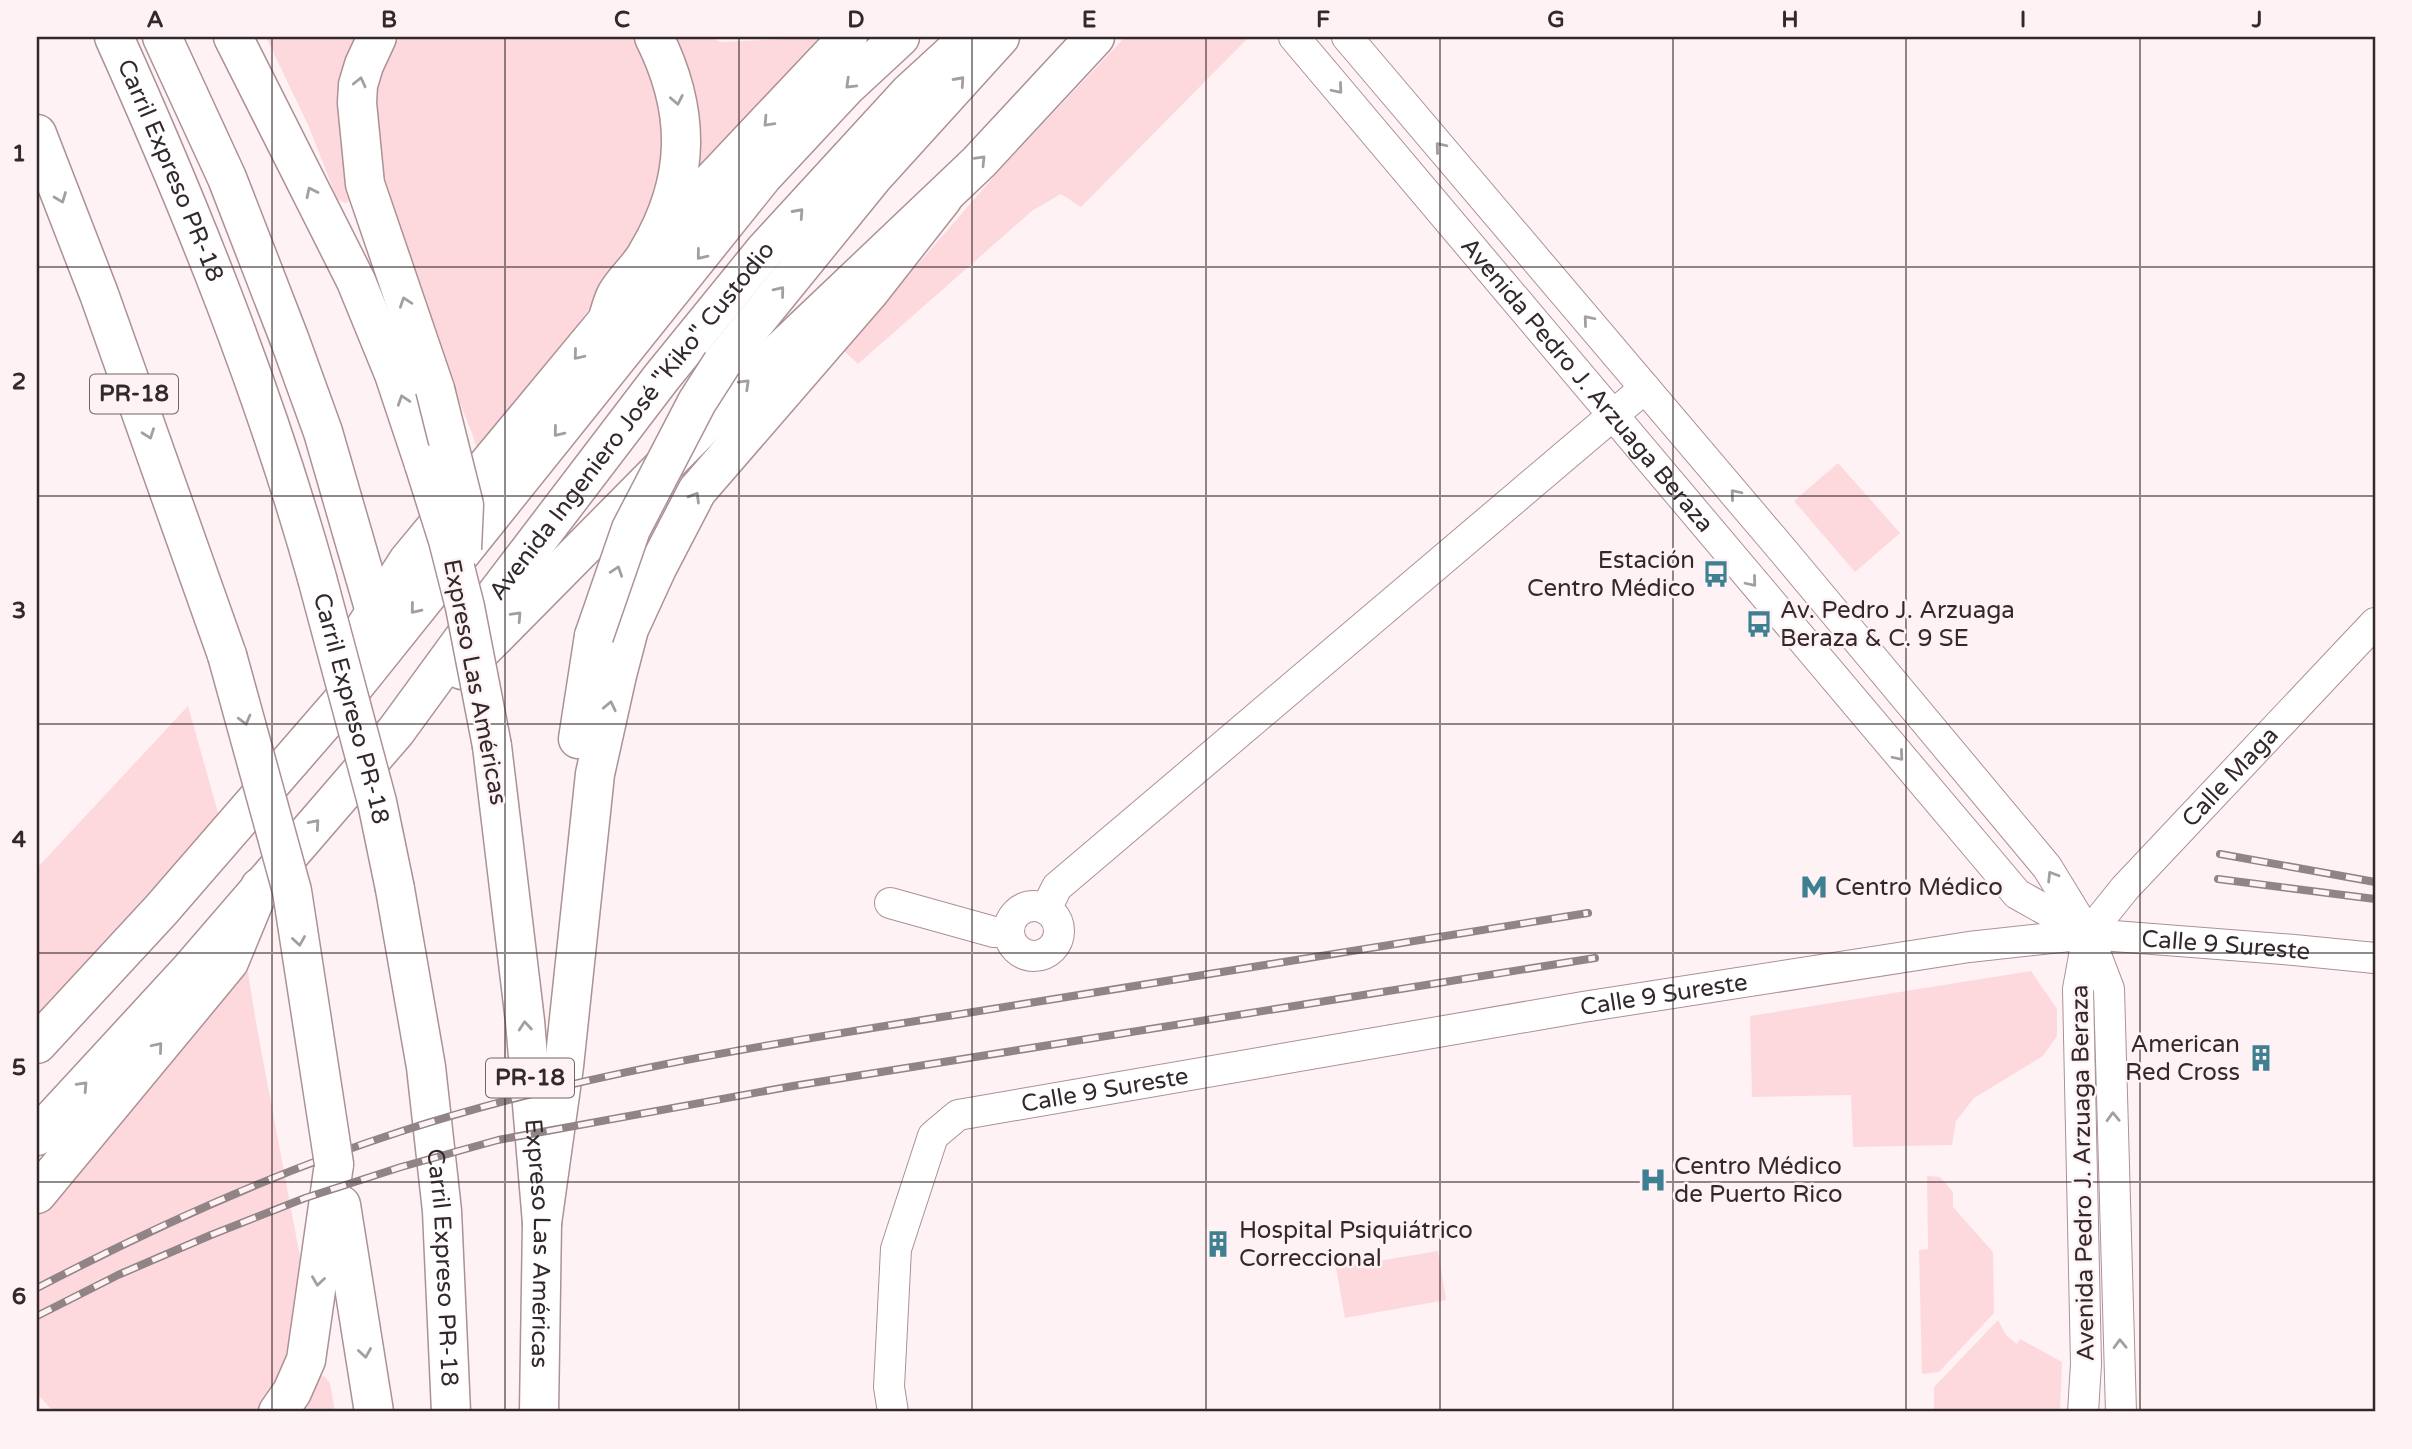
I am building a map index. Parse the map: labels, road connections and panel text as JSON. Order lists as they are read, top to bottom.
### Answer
{
  "streets": {
    "main road": [
      "Carril Expreso PR-18",
      "PR-18",
      "Avenida Ingeniero José \"Kiko\" Custodio",
      "Expreso Las Américas"
    ],
    "street": ["Avenida Pedro J. Arzuaga Beraza", "Calle Maga", "Calle 9 Sureste"]
  },
  "crossings": [
    ["Avenida Pedro J. Arzuaga Beraza", "Calle Maga"],
    ["Avenida Pedro J. Arzuaga Beraza", "Calle 9 Sureste"],
    ["Calle Maga", "Calle 9 Sureste"]
  ],
  "places": {
    "bus stop": ["Estación Centro Médico", "Av. Pedro J. Arzuaga Beraza & C. 9 SE"],
    "metro station": ["Centro Médico"],
    "building": ["American Red Cross", "Hospital Psiquiátrico Correccional"],
    "hospital": ["Centro Médico de Puerto Rico"]
  },
  "grid": {
    "columns": [
      "A",
      "B",
      "C",
      "D",
      "E",
      "F",
      "G",
      "H",
      "I",
      "J"
    ],
    "rows": [
      "1",
      "2",
      "3",
      "4",
      "5",
      "6"
    ]
  }
}
